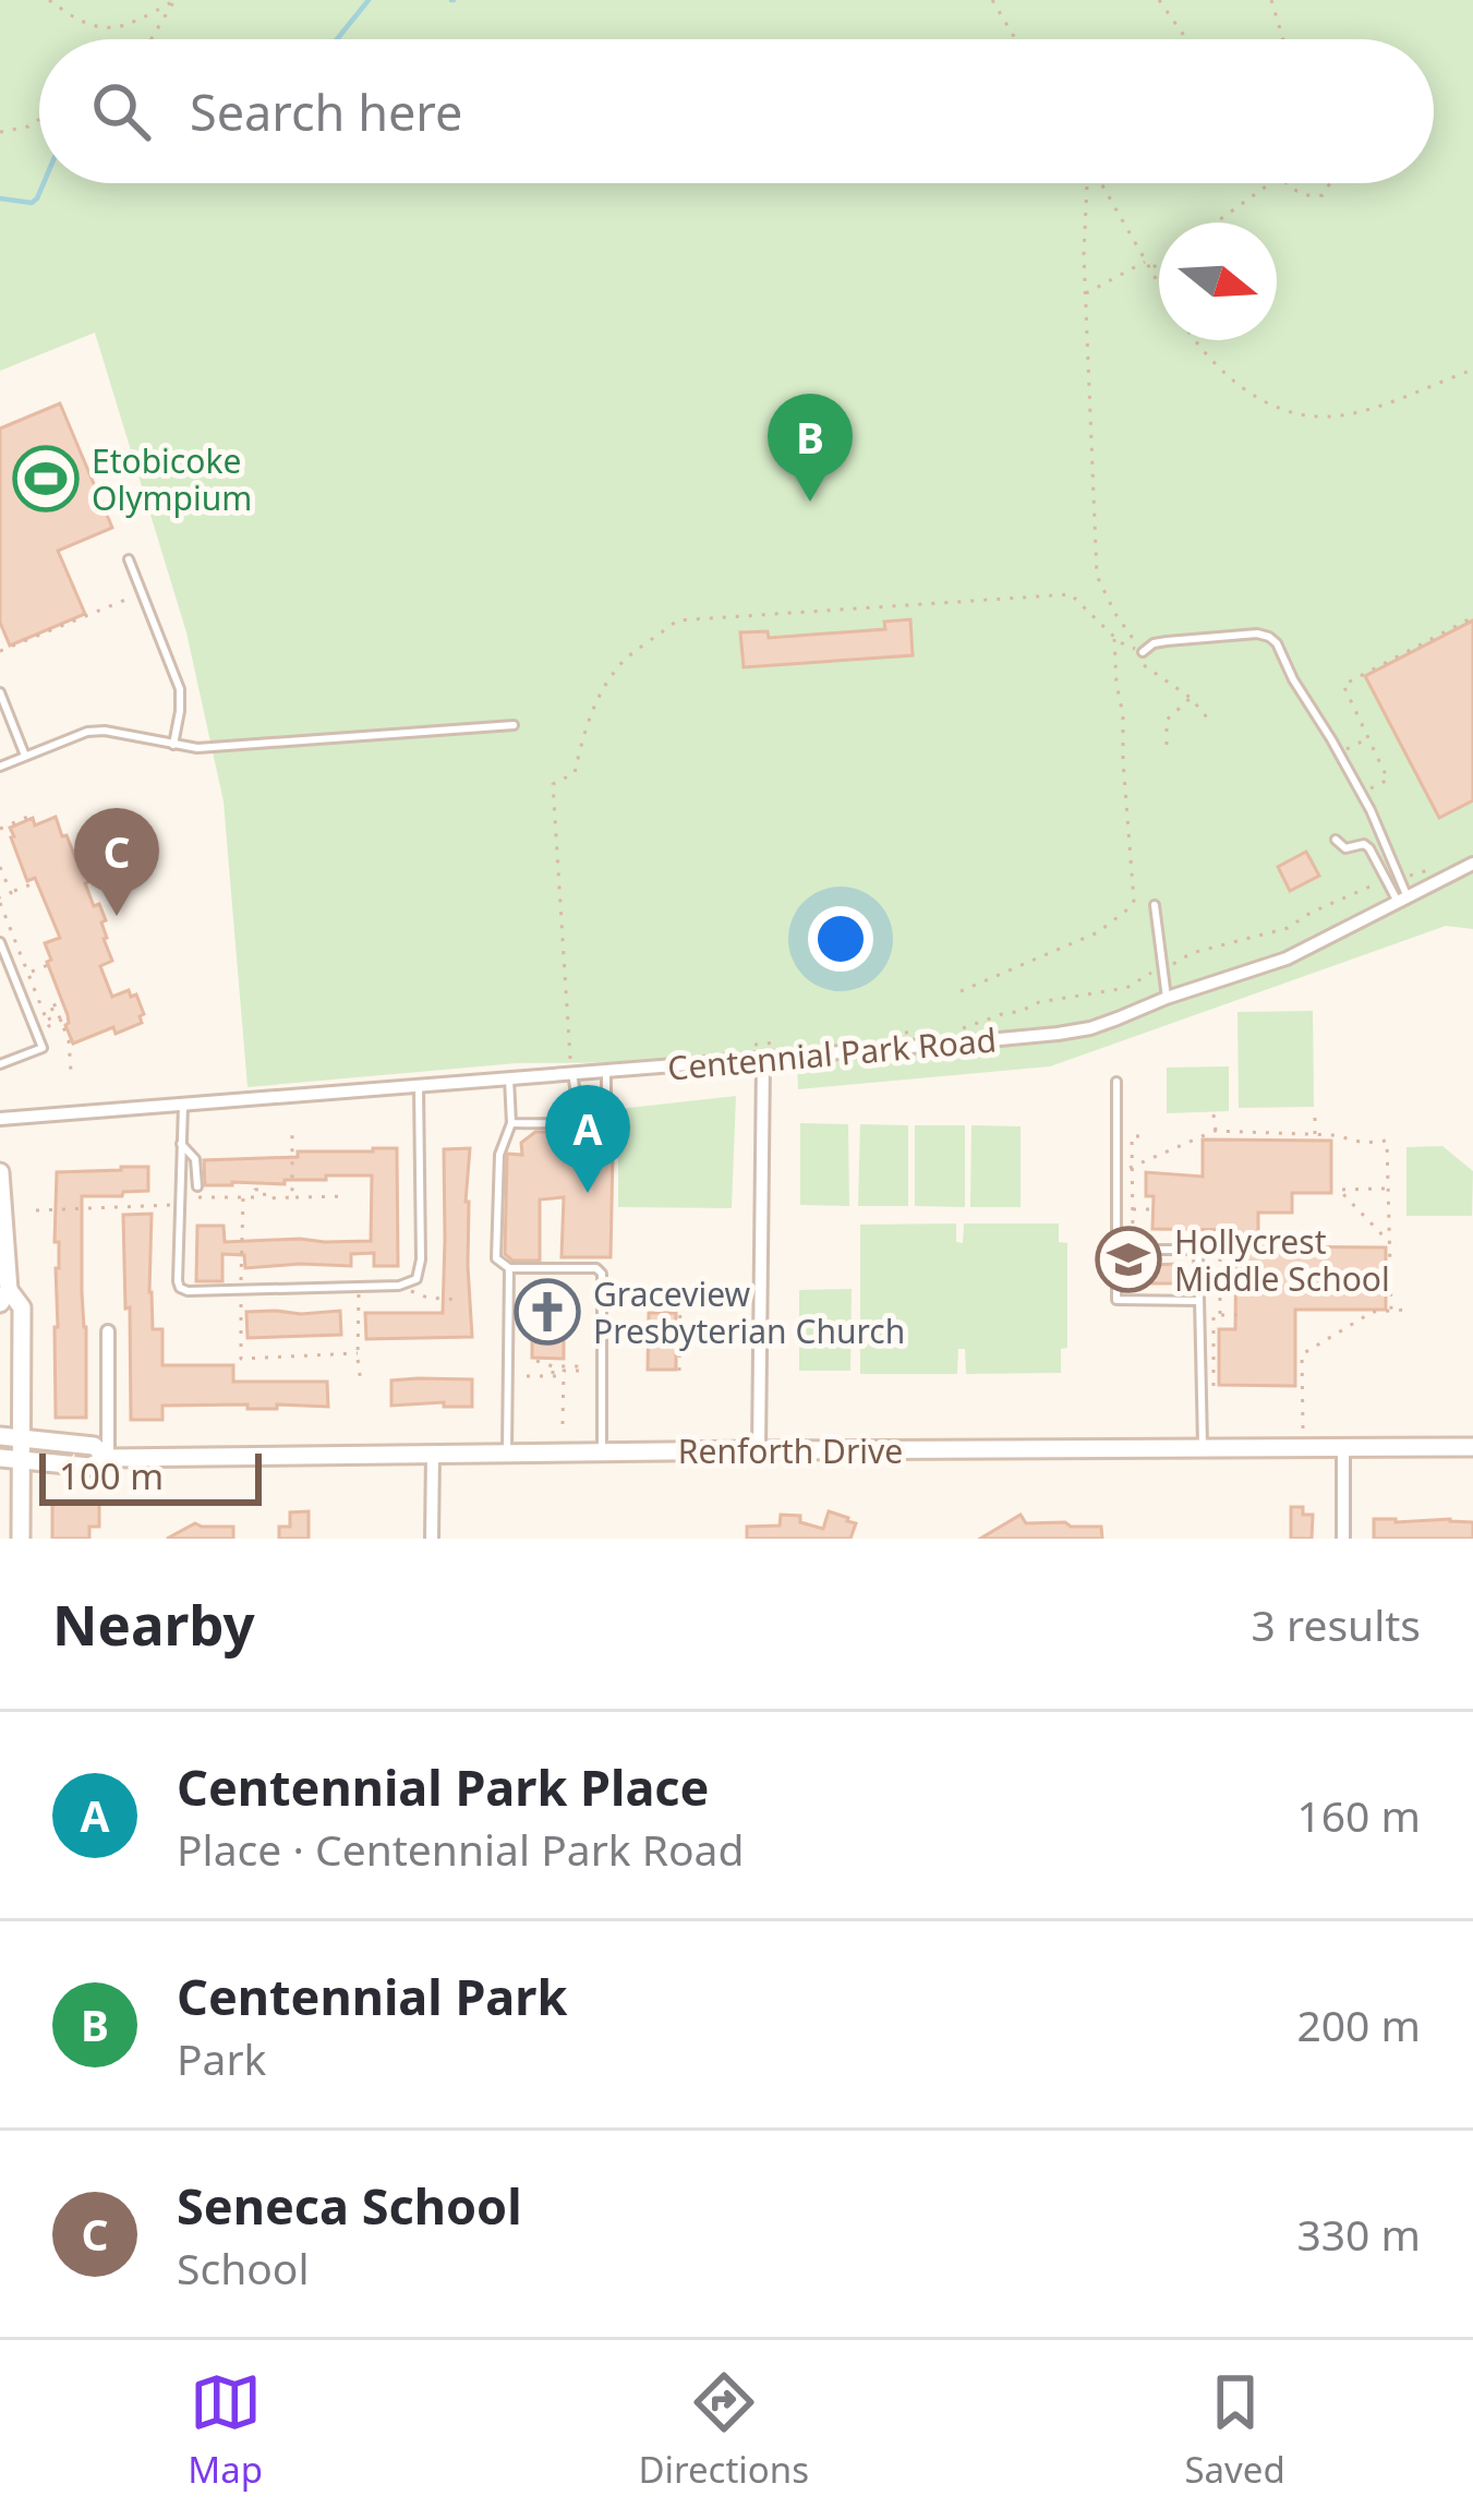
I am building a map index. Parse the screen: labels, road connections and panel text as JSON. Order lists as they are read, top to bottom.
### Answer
{
  "streets": {
    "main road": ["Renforth Drive"],
    "street": ["Centennial Park Road"]
  },
  "places": {
    "sports": ["Etobicoke Olympium"],
    "school or university": ["Hollycrest Middle School"],
    "church": ["Graceview Presbyterian Church"]
  },
  "scale_bar": "100 m",
  "north": "right",
  "page": {
    "search": "Search here",
    "pins": ["B", "C", "A"],
    "scale": "100 m",
    "heading": ["Nearby", "3 results"],
    "list": [
      {
        "mark": "A",
        "name": "Centennial Park Place",
        "note": "Place · Centennial Park Road",
        "value": "160 m"
      },
      {
        "mark": "B",
        "name": "Centennial Park",
        "note": "Park",
        "value": "200 m"
      },
      {
        "mark": "C",
        "name": "Seneca School",
        "note": "School",
        "value": "330 m"
      }
    ],
    "nav": ["Map", "Directions", "Saved"]
  }
}
